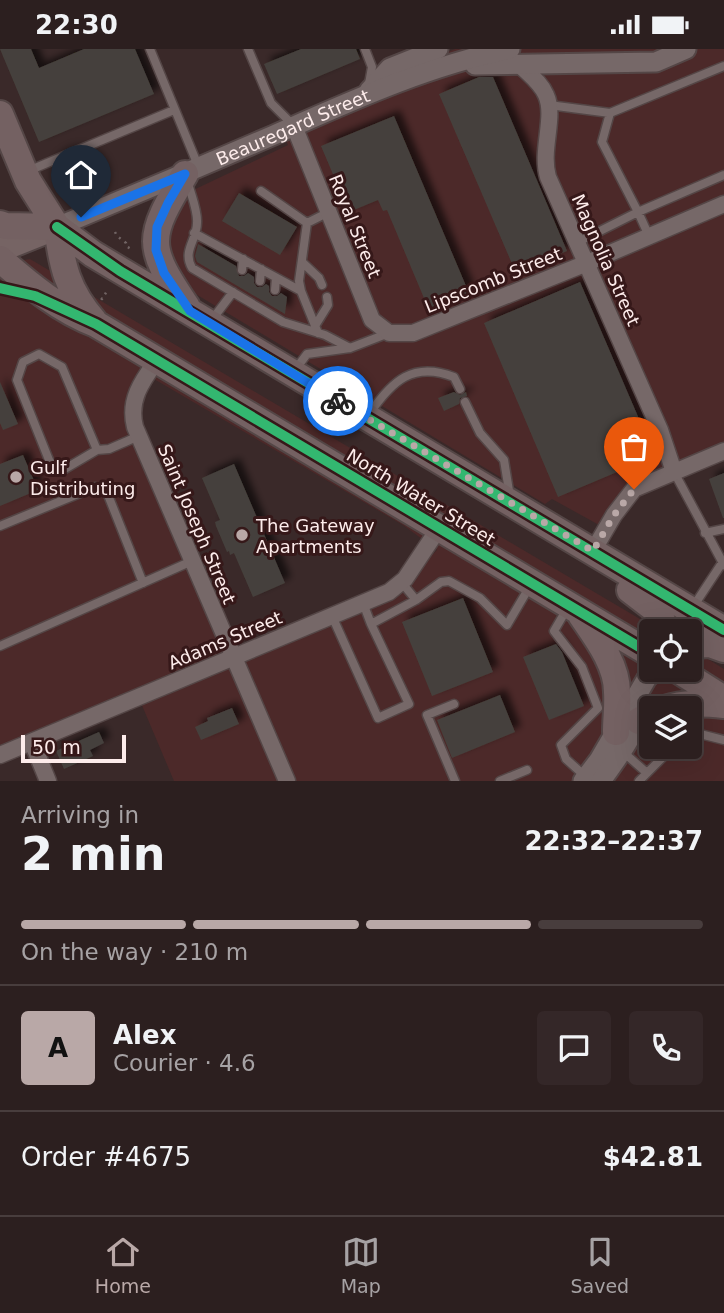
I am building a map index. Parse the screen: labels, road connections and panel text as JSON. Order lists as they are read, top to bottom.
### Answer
{
  "streets": {
    "highway": ["North Water Street"],
    "main road": ["Beauregard Street"],
    "street": [
      "Royal Street",
      "Magnolia Street",
      "Lipscomb Street",
      "Saint Joseph Street",
      "Adams Street"
    ]
  },
  "crossings": [
    ["Beauregard Street", "Royal Street"],
    ["Royal Street", "Lipscomb Street"],
    ["Magnolia Street", "Lipscomb Street"],
    ["North Water Street", "Saint Joseph Street"],
    ["North Water Street", "Adams Street"],
    ["Saint Joseph Street", "Adams Street"]
  ],
  "places": ["Gulf Distributing", "The Gateway Apartments"],
  "scale_bar": "50 m",
  "page": {
    "status": "22:30",
    "scale": "50 m",
    "heading": ["2 min", "Arriving in", "22:32–22:37"],
    "panel": [
      "Alex",
      "Courier · 4.6",
      "Order #4675",
      "$42.81"
    ],
    "bar": "On the way · 210 m",
    "round": "A",
    "tabs": ["Home", "Map", "Saved"]
  }
}
